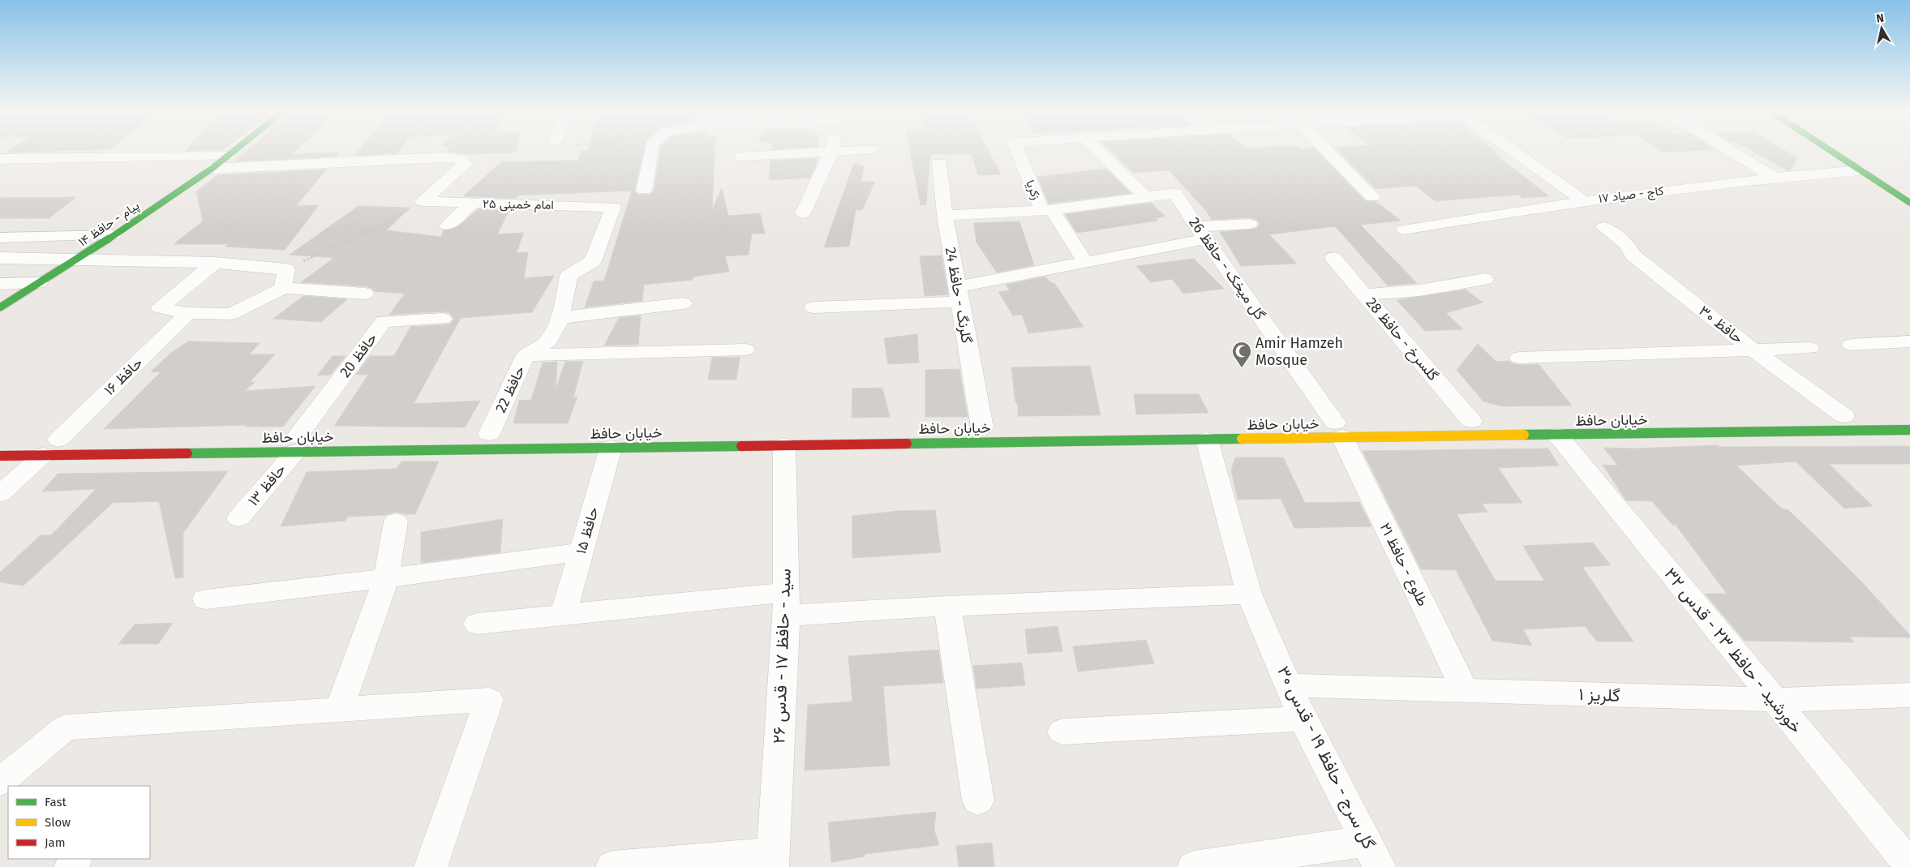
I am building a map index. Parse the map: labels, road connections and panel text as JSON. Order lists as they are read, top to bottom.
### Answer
{
  "streets": {
    "main road": ["پیام - حافظ ۱۴", "خیابان حافظ"],
    "street": [
      "زکریا",
      "کاج - صیاد ۱۷",
      "امام خمینی ۲۵",
      "گل میخک - حافظ 26",
      "گلرنگ - حافظ 24",
      "حافظ ۳۰",
      "گلسرخ - حافظ 28",
      "حافظ 20",
      "حافظ ۱۶",
      "حافظ 22",
      "حافظ ۱۳",
      "حافظ ۱۵",
      "طلوع - حافظ ۲۱",
      "خورشید - حافظ ۲۳ - قدس ۳۲",
      "سید - حافظ ۱۷ - قدس ۲۶",
      "گلریز ۱",
      "گل سرج - حافظ ۱۹ - قدس ۳۰"
    ]
  },
  "crossings": [
    ["زکریا", "گلرنگ - حافظ 24"],
    ["امام خمینی ۲۵", "حافظ 22"],
    ["گل میخک - حافظ 26", "خیابان حافظ"],
    ["گل میخک - حافظ 26", "طلوع - حافظ ۲۱"],
    ["حافظ 20", "خیابان حافظ"],
    ["حافظ 20", "حافظ ۱۳"],
    ["حافظ ۱۶", "خیابان حافظ"],
    ["خیابان حافظ", "حافظ ۱۳"],
    ["خیابان حافظ", "حافظ ۱۵"],
    ["خیابان حافظ", "طلوع - حافظ ۲۱"],
    ["خیابان حافظ", "خورشید - حافظ ۲۳ - قدس ۳۲"],
    ["خیابان حافظ", "سید - حافظ ۱۷ - قدس ۲۶"],
    ["خیابان حافظ", "گل سرج - حافظ ۱۹ - قدس ۳۰"],
    ["طلوع - حافظ ۲۱", "گلریز ۱"],
    ["خورشید - حافظ ۲۳ - قدس ۳۲", "گلریز ۱"],
    ["گلریز ۱", "گل سرج - حافظ ۱۹ - قدس ۳۰"]
  ],
  "places": {
    "mosque": ["Amir Hamzeh Mosque"]
  },
  "legend": ["Fast", "Slow", "Jam"],
  "north": "top"
}
